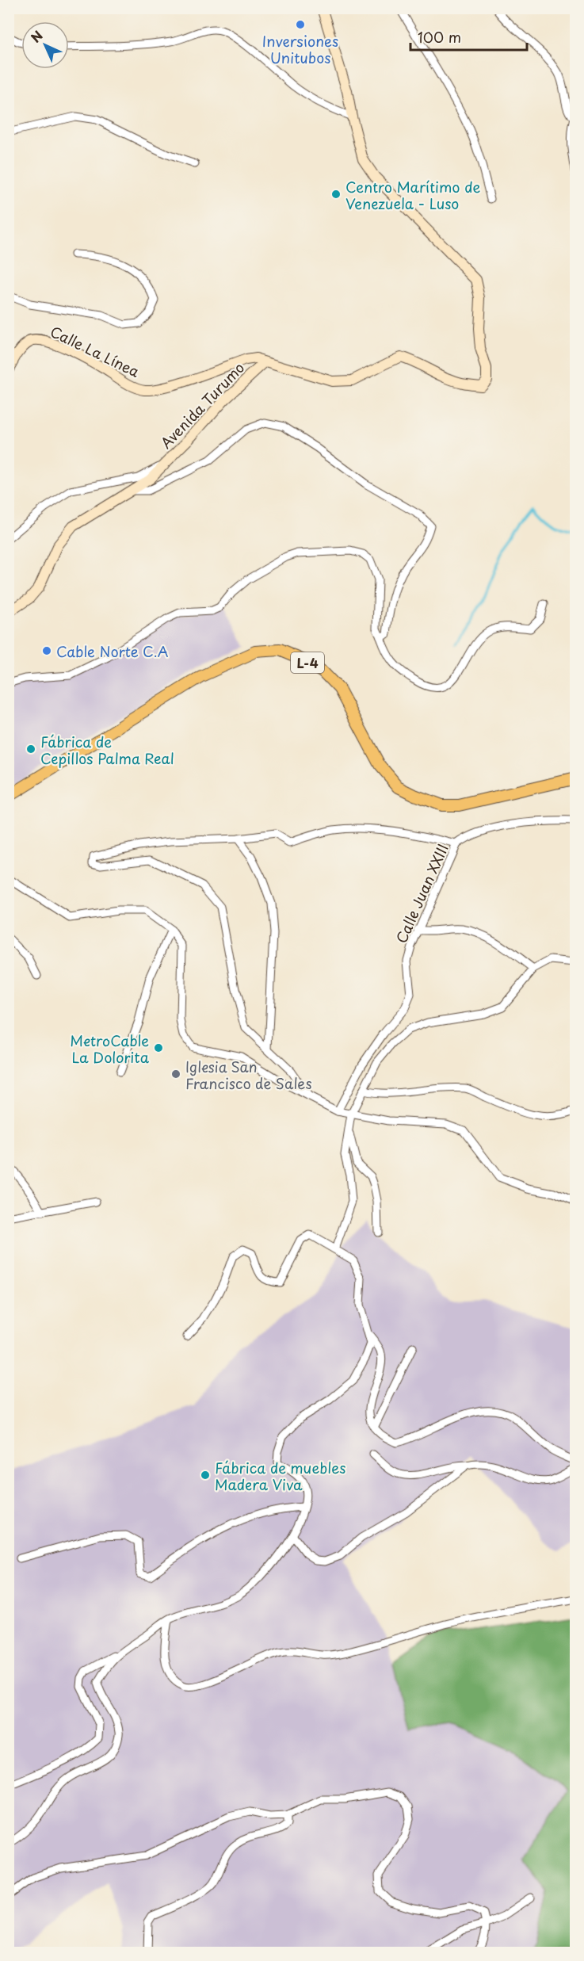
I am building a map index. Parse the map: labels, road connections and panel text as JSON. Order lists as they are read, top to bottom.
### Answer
{
  "streets": {
    "main road": ["L-4"],
    "street": ["Calle La Línea", "Avenida Turumo", "Calle Juan XXIII"]
  },
  "crossings": [
    ["Calle La Línea", "Avenida Turumo"]
  ],
  "places": [
    "Inversiones Unitubos",
    "Centro Marítimo de Venezuela - Luso",
    "Cable Norte C.A",
    "Fábrica de Cepillos Palma Real",
    "MetroCable La Dolorita",
    "Iglesia San Francisco de Sales",
    "Fábrica de muebles Madera Viva"
  ],
  "scale_bar": "100 m",
  "north": "top left"
}
